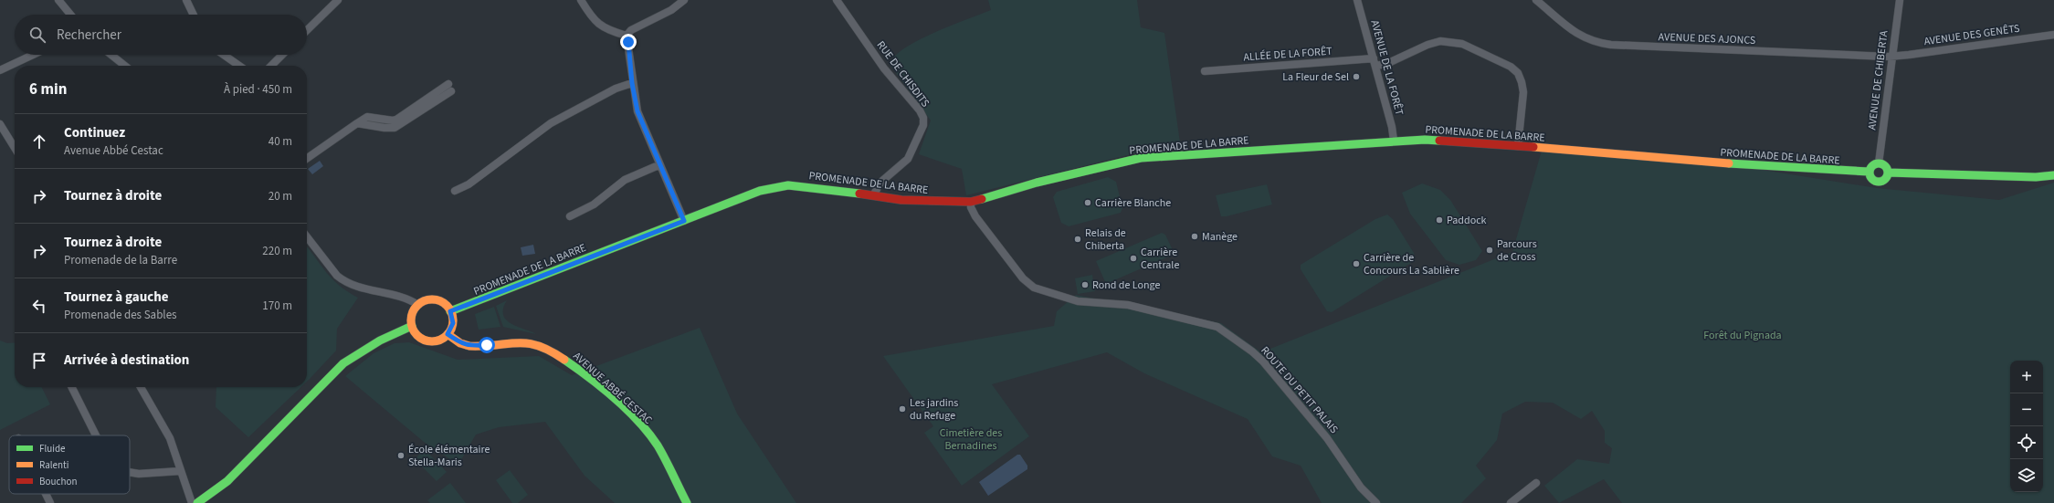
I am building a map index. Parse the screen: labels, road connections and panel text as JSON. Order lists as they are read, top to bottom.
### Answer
{
  "streets": {
    "main road": ["PROMENADE DE LA BARRE", "AVENUE ABBÉ CESTAC"],
    "street": [
      "AVENUE DES GENÊTS",
      "AVENUE DES AJONCS",
      "ALLÉE DE LA FORÊT",
      "AVENUE DE LA FORÊT",
      "RUE DE CHISDITS",
      "AVENUE DE CHIBERTA",
      "ROUTE DU PETIT PALAIS"
    ]
  },
  "crossings": [
    ["AVENUE DES GENÊTS", "AVENUE DES AJONCS"],
    ["AVENUE DES GENÊTS", "AVENUE DE CHIBERTA"],
    ["AVENUE DES AJONCS", "AVENUE DE CHIBERTA"],
    ["ALLÉE DE LA FORÊT", "AVENUE DE LA FORÊT"],
    ["AVENUE DE LA FORÊT", "PROMENADE DE LA BARRE"],
    ["RUE DE CHISDITS", "PROMENADE DE LA BARRE"],
    ["AVENUE DE CHIBERTA", "PROMENADE DE LA BARRE"],
    ["PROMENADE DE LA BARRE", "AVENUE ABBÉ CESTAC"],
    ["PROMENADE DE LA BARRE", "ROUTE DU PETIT PALAIS"]
  ],
  "parks": ["Forêt du Pignada", "Cimetière des Bernadines"],
  "places": [
    "La Fleur de Sel",
    "Carrière Blanche",
    "Paddock",
    "Manège",
    "Relais de Chiberta",
    "Parcours de Cross",
    "Carrière Centrale",
    "Carrière de Concours La Sablière",
    "Rond de Longe",
    "Les jardins du Refuge",
    "École élémentaire Stella-Maris"
  ],
  "legend": ["Fluide", "Ralenti", "Bouchon"],
  "page": {
    "search": "Rechercher",
    "heading": ["6 min", "À pied · 450 m"],
    "list": [
      ["Continuez", "Avenue Abbé Cestac", "40 m"],
      ["Tournez à droite", "20 m"],
      ["Tournez à droite", "Promenade de la Barre", "220 m"],
      ["Tournez à gauche", "Promenade des Sables", "170 m"],
      "Arrivée à destination"
    ],
    "map_buttons": ["+", "−"]
  }
}
